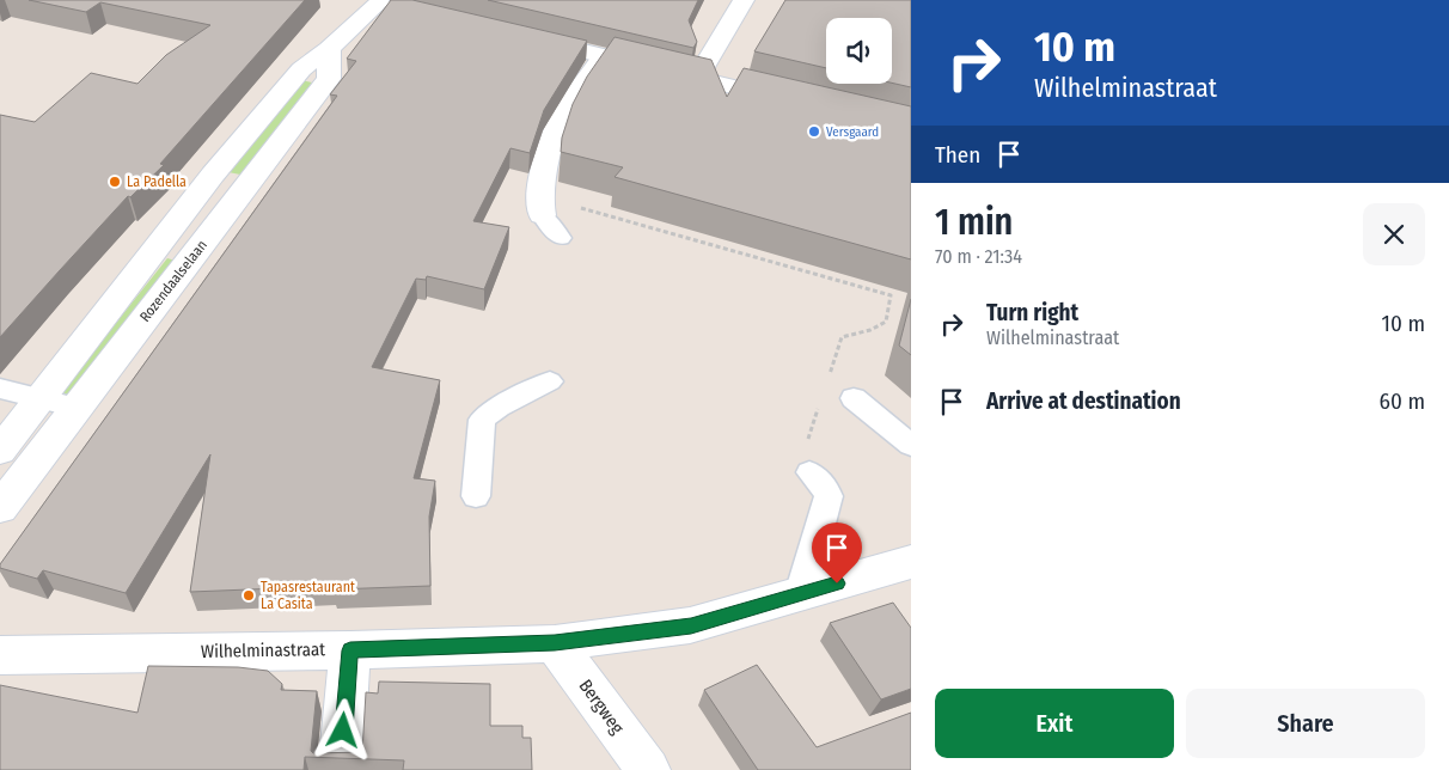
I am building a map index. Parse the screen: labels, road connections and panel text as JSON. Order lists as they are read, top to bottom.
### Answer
{
  "streets": {
    "street": ["Rozendaalselaan", "Wilhelminastraat", "Bergweg"]
  },
  "crossings": [
    ["Wilhelminastraat", "Bergweg"]
  ],
  "places": ["Versgaard", "La Padella", "Tapasrestaurant La Casita"],
  "page": {
    "turn": ["10 m", "Wilhelminastraat"],
    "then": "Then",
    "heading": ["1 min", "70 m · 21:34"],
    "list": [
      {
        "name": "Turn right",
        "note": "Wilhelminastraat",
        "value": "10 m"
      },
      {
        "name": "Arrive at destination",
        "value": "60 m"
      }
    ],
    "buttons": ["Exit", "Share"]
  }
}
